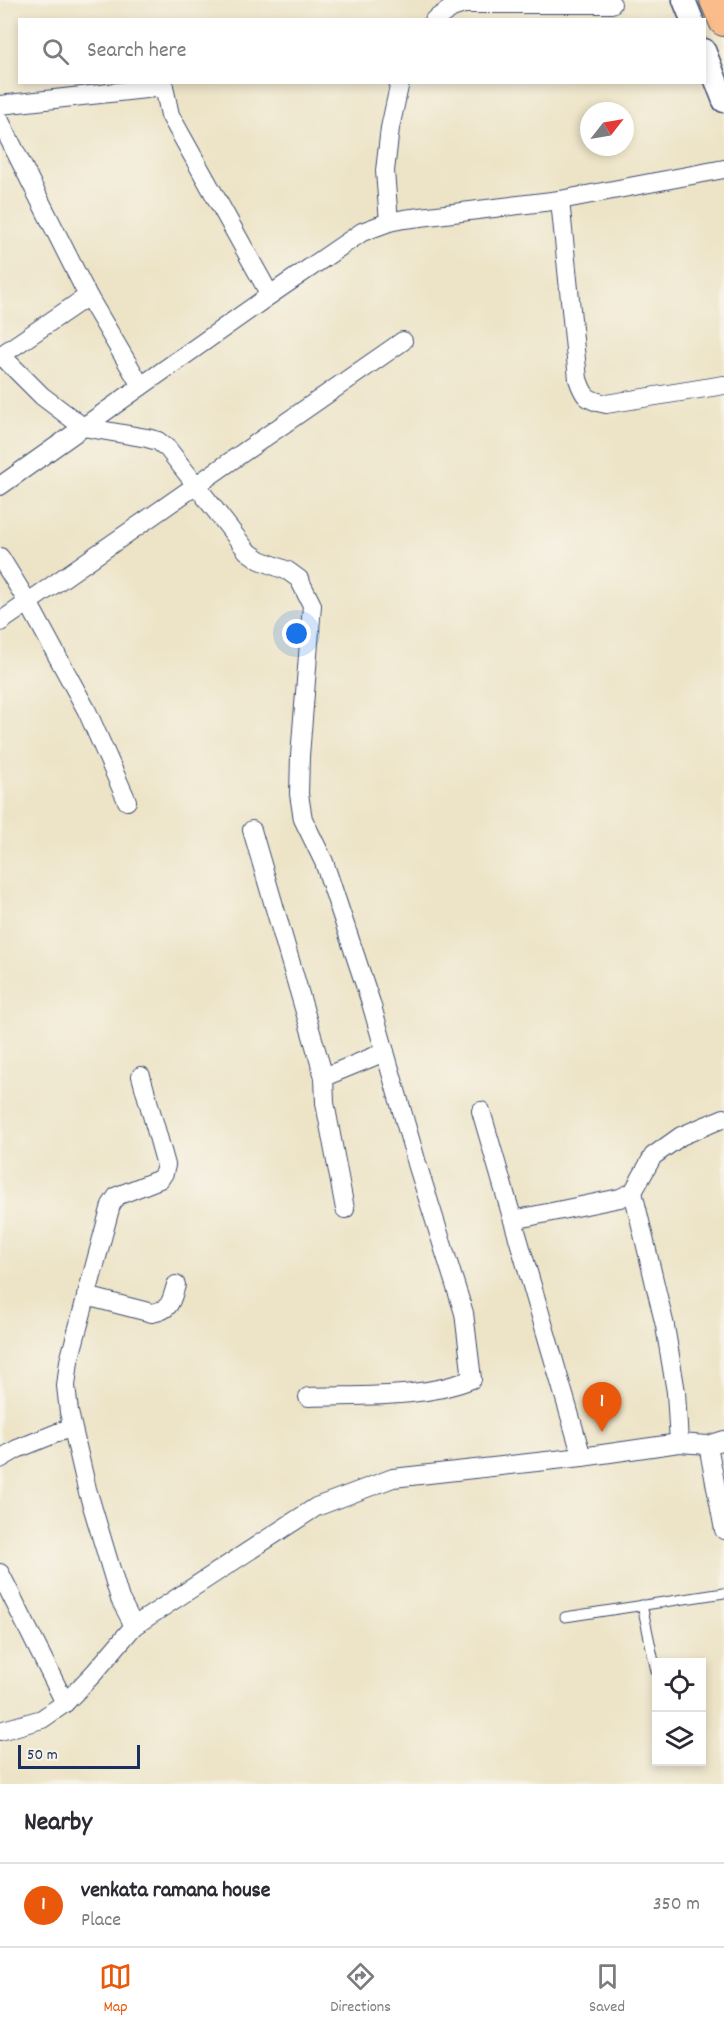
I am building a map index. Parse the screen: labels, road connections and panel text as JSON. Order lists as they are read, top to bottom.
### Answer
{
  "scale_bar": "50 m",
  "north": "top right",
  "page": {
    "search": "Search here",
    "pins": "1",
    "scale": "50 m",
    "heading": "Nearby",
    "list": [
      {
        "mark": "1",
        "name": "venkata ramana house",
        "note": "Place",
        "value": "350 m"
      }
    ],
    "nav": ["Map", "Directions", "Saved"]
  }
}
